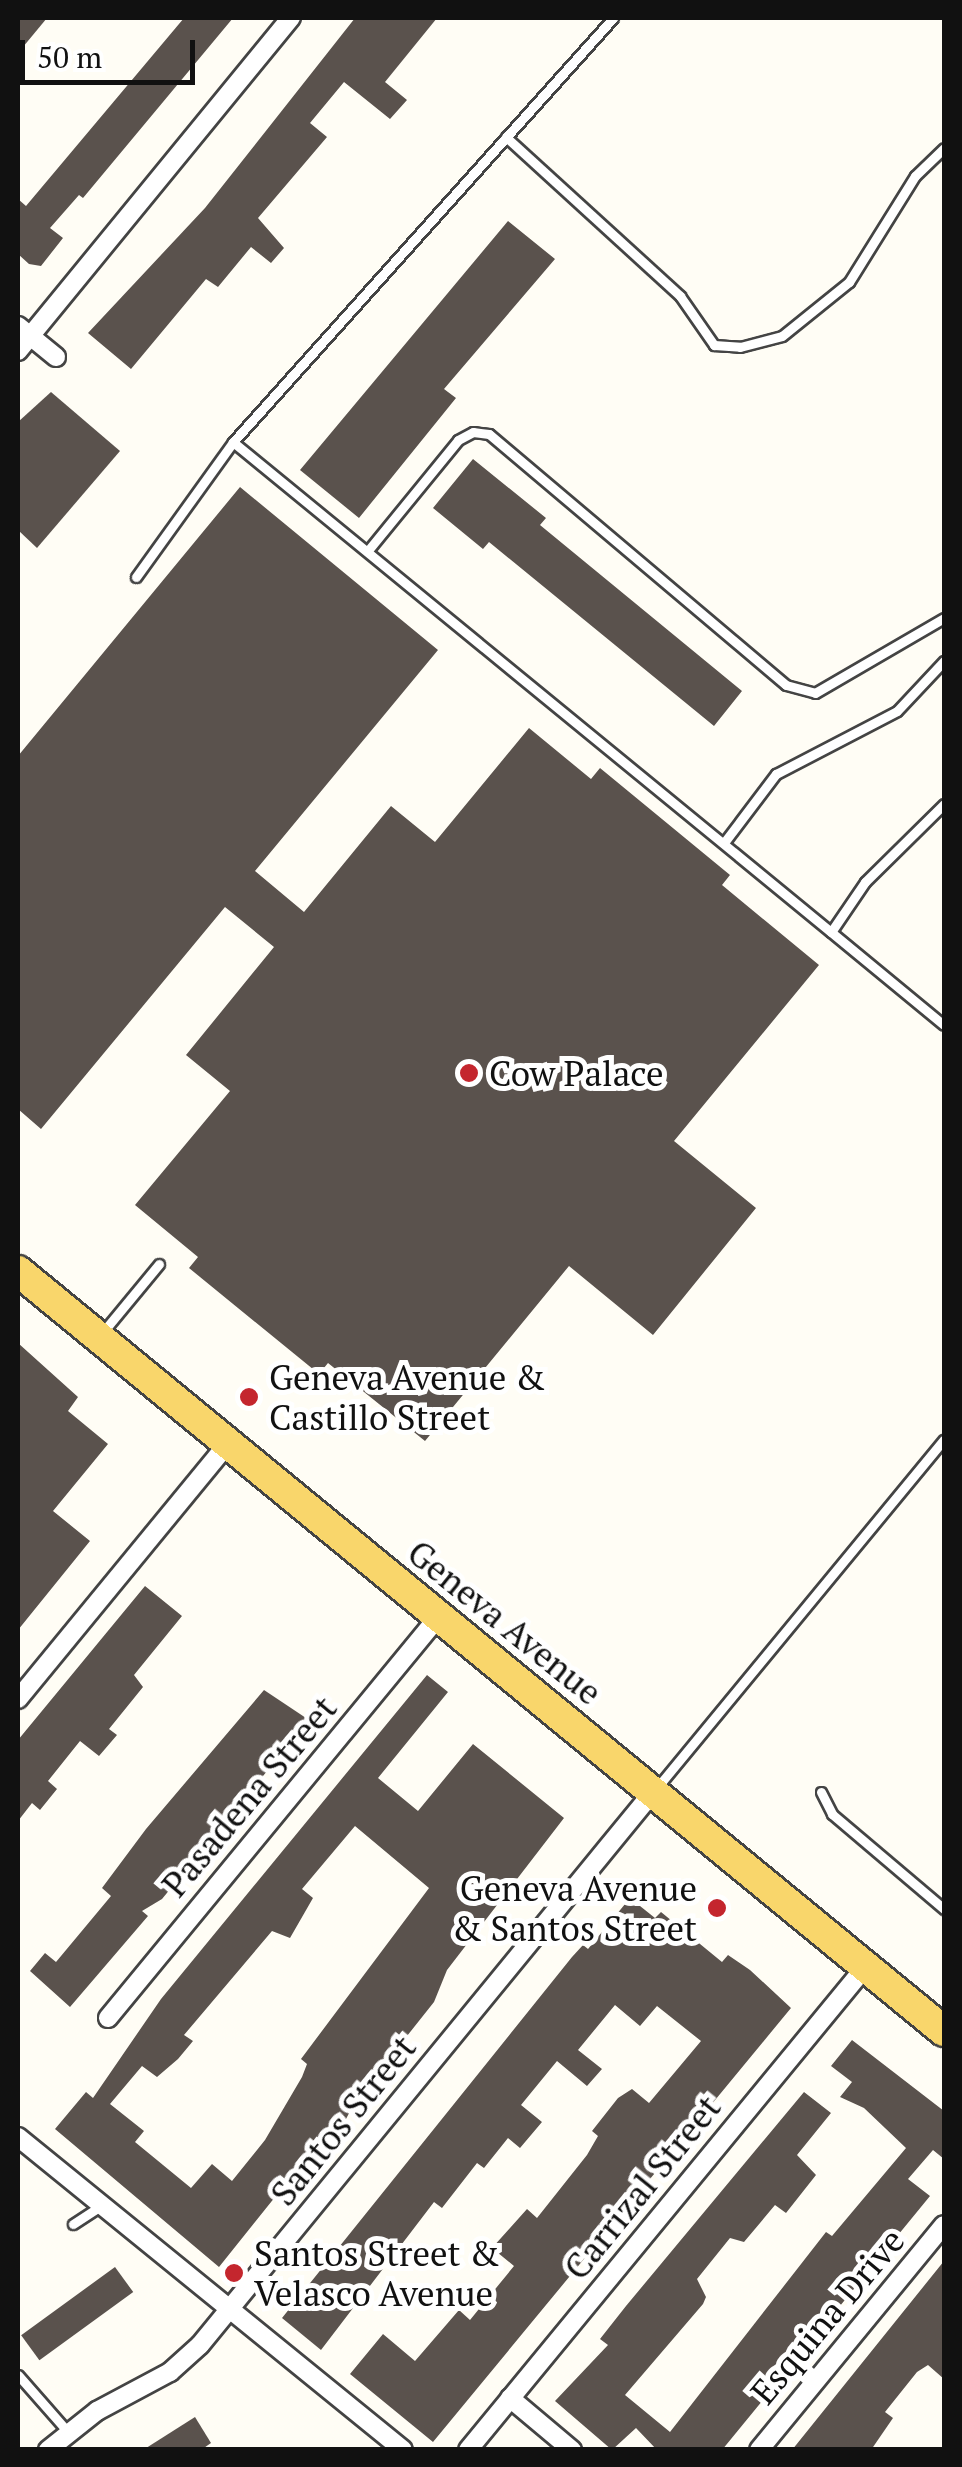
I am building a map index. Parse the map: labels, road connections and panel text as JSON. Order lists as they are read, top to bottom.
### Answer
{
  "streets": {
    "main road": ["Geneva Avenue"],
    "street": [
      "Pasadena Street",
      "Santos Street",
      "Carrizal Street",
      "Esquina Drive"
    ]
  },
  "crossings": [
    ["Geneva Avenue", "Pasadena Street"],
    ["Geneva Avenue", "Santos Street"],
    ["Geneva Avenue", "Carrizal Street"]
  ],
  "places": [
    "Cow Palace",
    "Geneva Avenue & Castillo Street",
    "Geneva Avenue & Santos Street",
    "Santos Street & Velasco Avenue"
  ],
  "scale_bar": "50 m"
}
